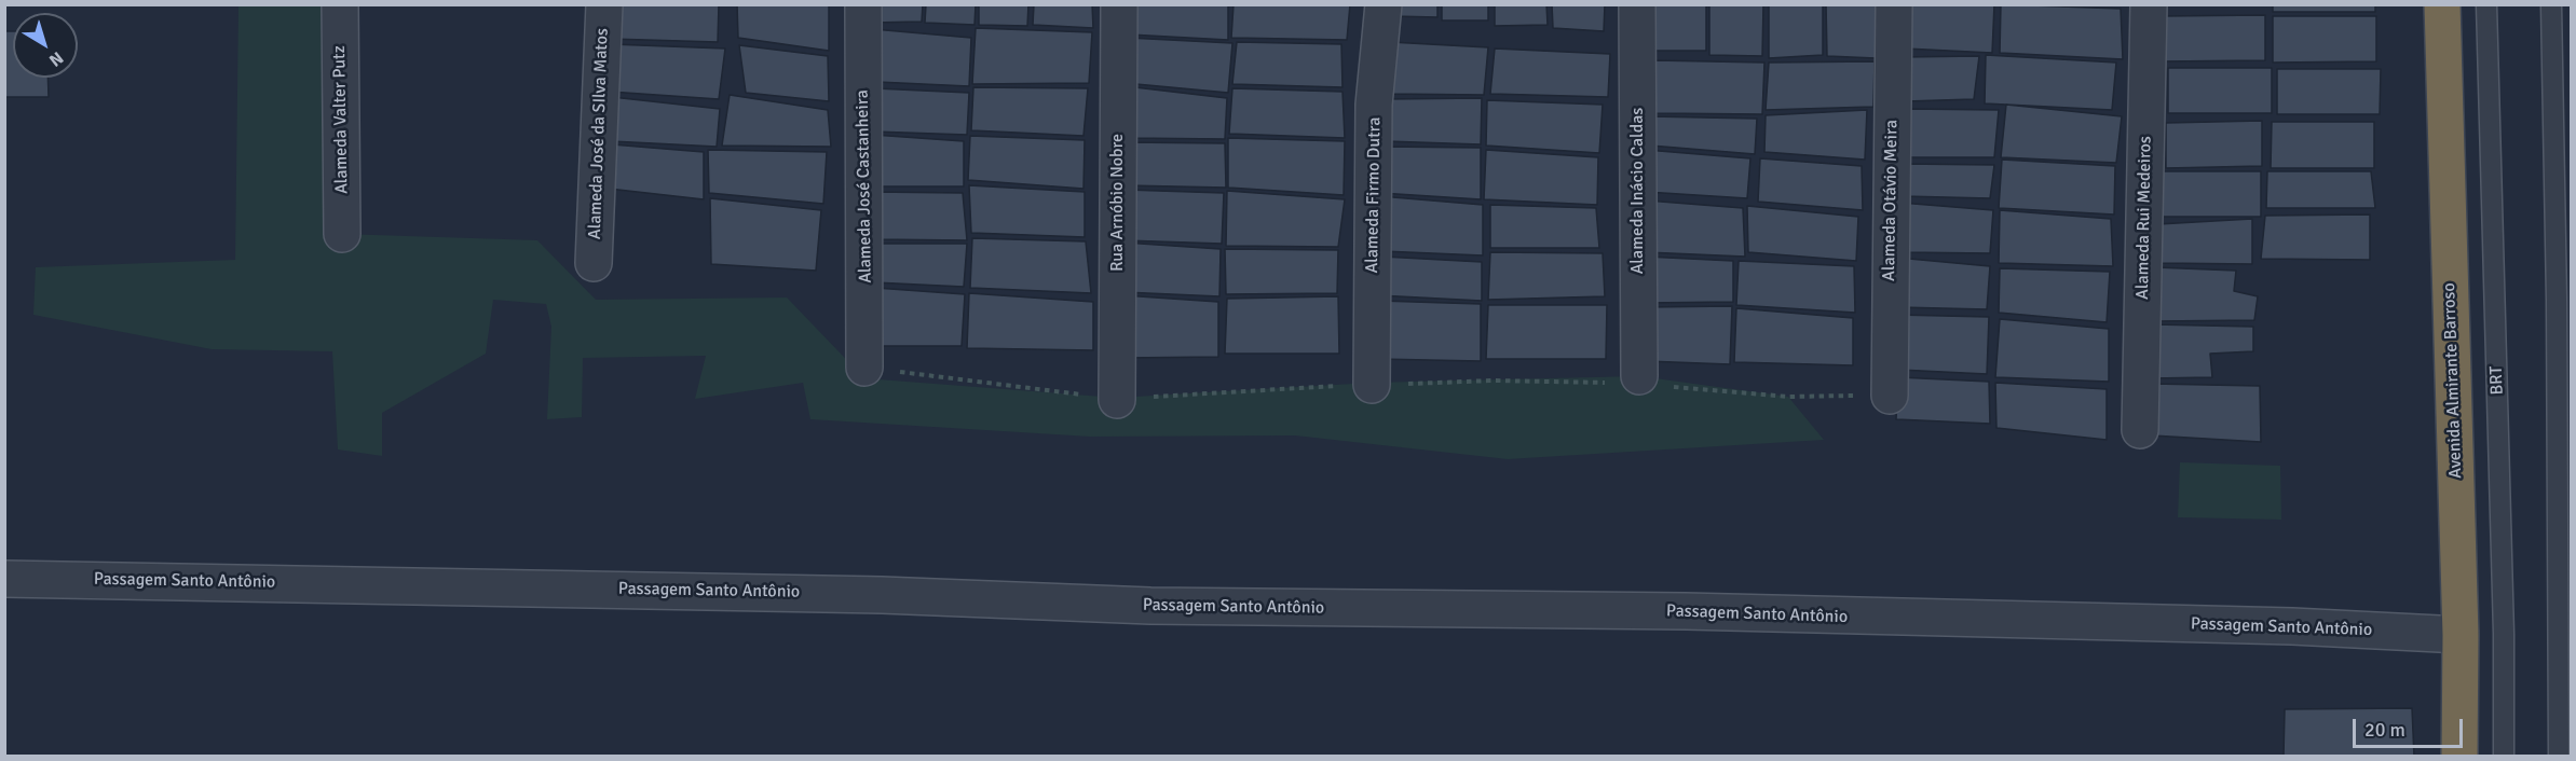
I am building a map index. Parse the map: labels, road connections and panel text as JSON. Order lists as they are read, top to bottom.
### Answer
{
  "streets": {
    "highway": ["Avenida Almirante Barroso"],
    "street": [
      "Alameda Valter Putz",
      "Alameda José da SIlva Matos",
      "Alameda José Castanheira",
      "Alameda Inácio Caldas",
      "Alameda Firmo Dutra",
      "Alameda Otávio Meira",
      "Rua Arnóbio Nobre",
      "Alameda Rui Medeiros",
      "Passagem Santo Antônio"
    ],
    "lane": ["BRT"]
  },
  "crossings": [
    ["Avenida Almirante Barroso", "Passagem Santo Antônio"]
  ],
  "scale_bar": "20 m",
  "north": "bottom right"
}
